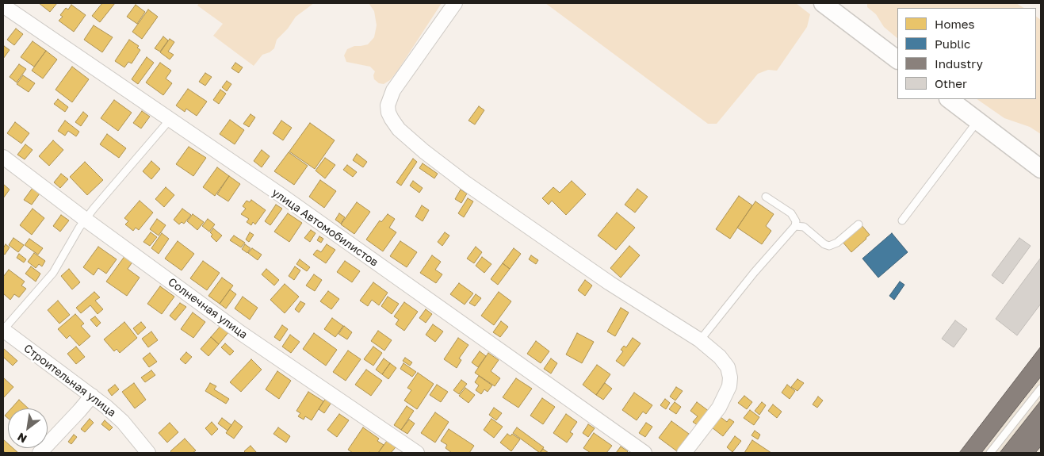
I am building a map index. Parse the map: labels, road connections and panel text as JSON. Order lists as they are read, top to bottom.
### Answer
{
  "streets": {
    "street": ["улица Автомобилистов", "Солнечная улица", "Строительная улица"]
  },
  "legend": [
    "Homes",
    "Public",
    "Industry",
    "Other"
  ],
  "north": "bottom left"
}
